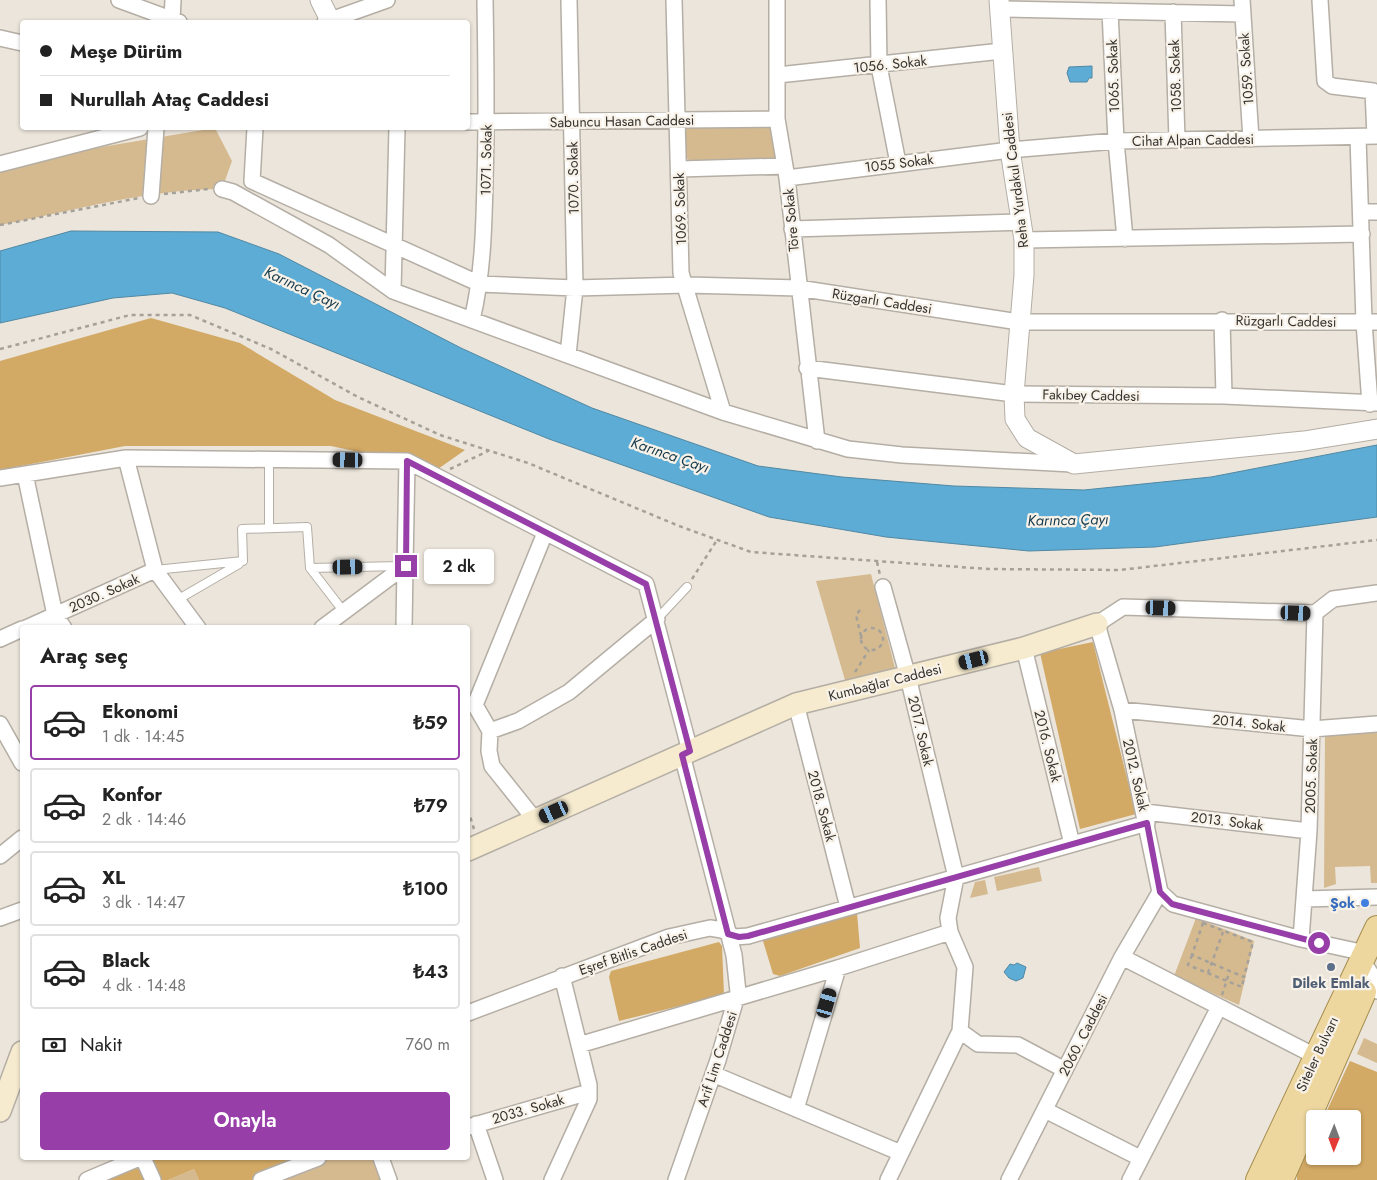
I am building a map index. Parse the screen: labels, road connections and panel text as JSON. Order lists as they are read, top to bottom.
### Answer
{
  "streets": {
    "main road": ["Kumbağlar Caddesi", "Siteler Bulvarı"],
    "street": [
      "1056. Sokak",
      "1059. Sokak",
      "1065. Sokak",
      "1058. Sokak",
      "Sabuncu Hasan Caddesi",
      "Cihat Alpan Caddesi",
      "1071. Sokak",
      "1055 Sokak",
      "1070. Sokak",
      "Reha Yurdakul Caddesi",
      "1069. Sokak",
      "Töre Sokak",
      "Rüzgarlı Caddesi",
      "Fakıbey Caddesi",
      "2030. Sokak",
      "2014. Sokak",
      "2017. Sokak",
      "2016. Sokak",
      "2012. Sokak",
      "2005. Sokak",
      "2018. Sokak",
      "2013. Sokak",
      "Eşref Bitlis Caddesi",
      "2060. Caddesi",
      "Arif Lim Caddesi",
      "2033. Sokak"
    ]
  },
  "crossings": [
    ["1056. Sokak", "Reha Yurdakul Caddesi"],
    ["1056. Sokak", "Töre Sokak"],
    ["1059. Sokak", "Cihat Alpan Caddesi"],
    ["1065. Sokak", "Cihat Alpan Caddesi"],
    ["1058. Sokak", "Cihat Alpan Caddesi"],
    ["Sabuncu Hasan Caddesi", "1071. Sokak"],
    ["Sabuncu Hasan Caddesi", "1070. Sokak"],
    ["Sabuncu Hasan Caddesi", "1069. Sokak"],
    ["Sabuncu Hasan Caddesi", "Töre Sokak"],
    ["Cihat Alpan Caddesi", "1055 Sokak"],
    ["Cihat Alpan Caddesi", "Reha Yurdakul Caddesi"],
    ["1071. Sokak", "Rüzgarlı Caddesi"],
    ["1055 Sokak", "Reha Yurdakul Caddesi"],
    ["1055 Sokak", "1069. Sokak"],
    ["1055 Sokak", "Töre Sokak"],
    ["1070. Sokak", "Rüzgarlı Caddesi"],
    ["Reha Yurdakul Caddesi", "Rüzgarlı Caddesi"],
    ["Reha Yurdakul Caddesi", "Fakıbey Caddesi"],
    ["1069. Sokak", "Rüzgarlı Caddesi"],
    ["Töre Sokak", "Rüzgarlı Caddesi"],
    ["Töre Sokak", "Fakıbey Caddesi"],
    ["Kumbağlar Caddesi", "2017. Sokak"],
    ["Kumbağlar Caddesi", "2016. Sokak"],
    ["Kumbağlar Caddesi", "2012. Sokak"],
    ["Kumbağlar Caddesi", "2005. Sokak"],
    ["Kumbağlar Caddesi", "2018. Sokak"],
    ["Kumbağlar Caddesi", "Arif Lim Caddesi"],
    ["2014. Sokak", "2012. Sokak"],
    ["2014. Sokak", "2005. Sokak"],
    ["2017. Sokak", "Eşref Bitlis Caddesi"],
    ["2016. Sokak", "Eşref Bitlis Caddesi"],
    ["2012. Sokak", "2013. Sokak"],
    ["2012. Sokak", "Eşref Bitlis Caddesi"],
    ["2012. Sokak", "2060. Caddesi"],
    ["2005. Sokak", "2013. Sokak"],
    ["2018. Sokak", "Eşref Bitlis Caddesi"],
    ["2013. Sokak", "Eşref Bitlis Caddesi"],
    ["Eşref Bitlis Caddesi", "Arif Lim Caddesi"]
  ],
  "water": ["Karınca Çayı"],
  "places": ["Şok", "Dilek Emlak"],
  "north": "bottom",
  "page": {
    "banner": ["Meşe Dürüm", "Nurullah Ataç Caddesi"],
    "bubble": "2 dk",
    "heading": "Araç seç",
    "list": [
      {
        "name": "Ekonomi",
        "note": "1 dk · 14:45",
        "value": "₺59"
      },
      {
        "name": "Konfor",
        "note": "2 dk · 14:46",
        "value": "₺79"
      },
      {
        "name": "XL",
        "note": "3 dk · 14:47",
        "value": "₺100"
      },
      {
        "name": "Black",
        "note": "4 dk · 14:48",
        "value": "₺43"
      }
    ],
    "pay": ["Nakit", "760 m"],
    "buttons": "Onayla"
  }
}
